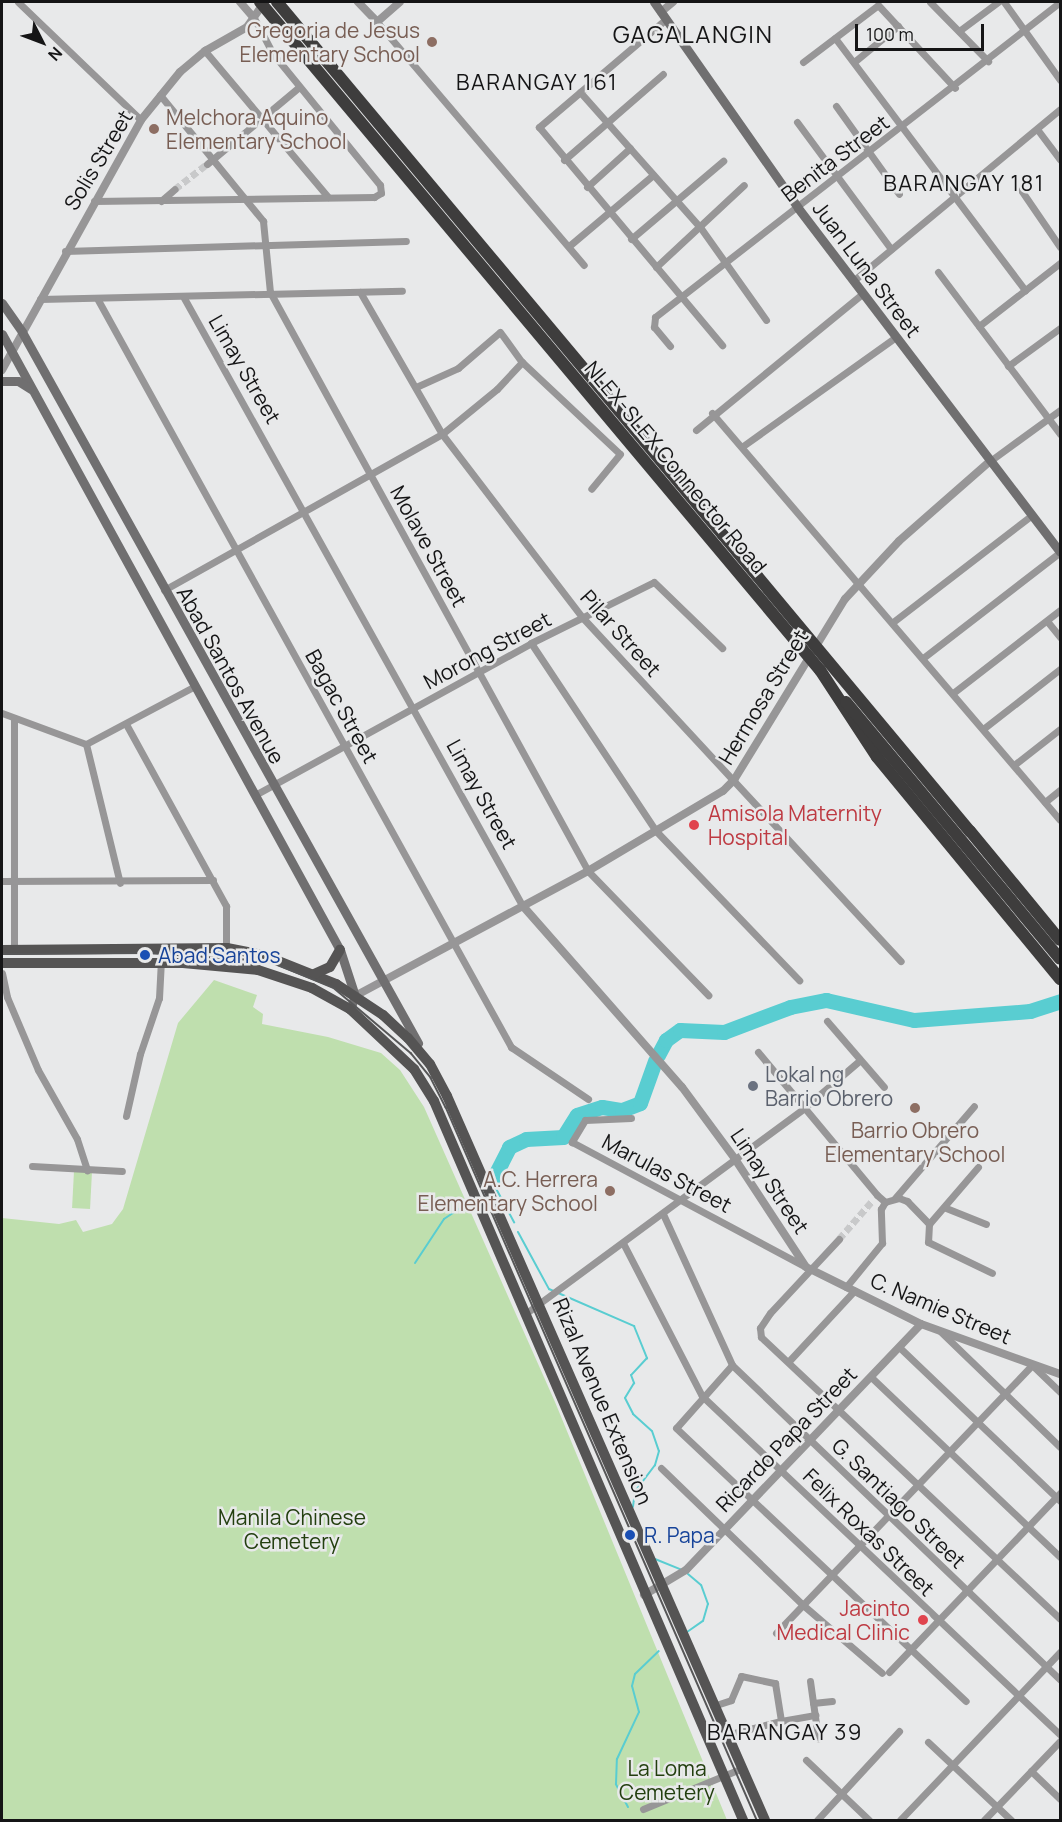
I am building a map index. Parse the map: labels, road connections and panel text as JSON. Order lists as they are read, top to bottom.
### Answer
{
  "streets": {
    "highway": ["NLEX-SLEX Connector Road"],
    "main road": ["Juan Luna Street", "Abad Santos Avenue", "Rizal Avenue Extension"],
    "street": [
      "Benita Street",
      "Solis Street",
      "Limay Street",
      "Molave Street",
      "Pilar Street",
      "Morong Street",
      "Hermosa Street",
      "Bagac Street",
      "Marulas Street",
      "C. Namie Street",
      "Ricardo Papa Street",
      "G. Santiago Street",
      "Felix Roxas Street"
    ]
  },
  "crossings": [
    ["Benita Street", "Juan Luna Street"],
    ["Solis Street", "Molave Street"],
    ["Solis Street", "Abad Santos Avenue"],
    ["Juan Luna Street", "Hermosa Street"],
    ["Limay Street", "Morong Street"],
    ["Limay Street", "Hermosa Street"],
    ["Limay Street", "Marulas Street"],
    ["Limay Street", "C. Namie Street"],
    ["Molave Street", "Morong Street"],
    ["Molave Street", "Hermosa Street"],
    ["Pilar Street", "Morong Street"],
    ["Pilar Street", "Hermosa Street"],
    ["Morong Street", "Abad Santos Avenue"],
    ["Morong Street", "Bagac Street"],
    ["Abad Santos Avenue", "Hermosa Street"],
    ["Abad Santos Avenue", "Rizal Avenue Extension"],
    ["Hermosa Street", "Bagac Street"],
    ["Hermosa Street", "Rizal Avenue Extension"],
    ["Marulas Street", "C. Namie Street"],
    ["C. Namie Street", "Ricardo Papa Street"],
    ["Rizal Avenue Extension", "Ricardo Papa Street"],
    ["Ricardo Papa Street", "G. Santiago Street"],
    ["Ricardo Papa Street", "Felix Roxas Street"]
  ],
  "districts": [
    "GAGALANGIN",
    "BARANGAY 161",
    "BARANGAY 181",
    "BARANGAY 39"
  ],
  "parks": ["Manila Chinese Cemetery", "La Loma Cemetery"],
  "places": [
    "Gregoria de Jesus Elementary School",
    "Melchora Aquino Elementary School",
    "Amisola Maternity Hospital",
    "Abad Santos",
    "Lokal ng Barrio Obrero",
    "Barrio Obrero Elementary School",
    "A.C. Herrera Elementary School",
    "R. Papa",
    "Jacinto Medical Clinic"
  ],
  "scale_bar": "100 m",
  "north": "bottom right"
}
